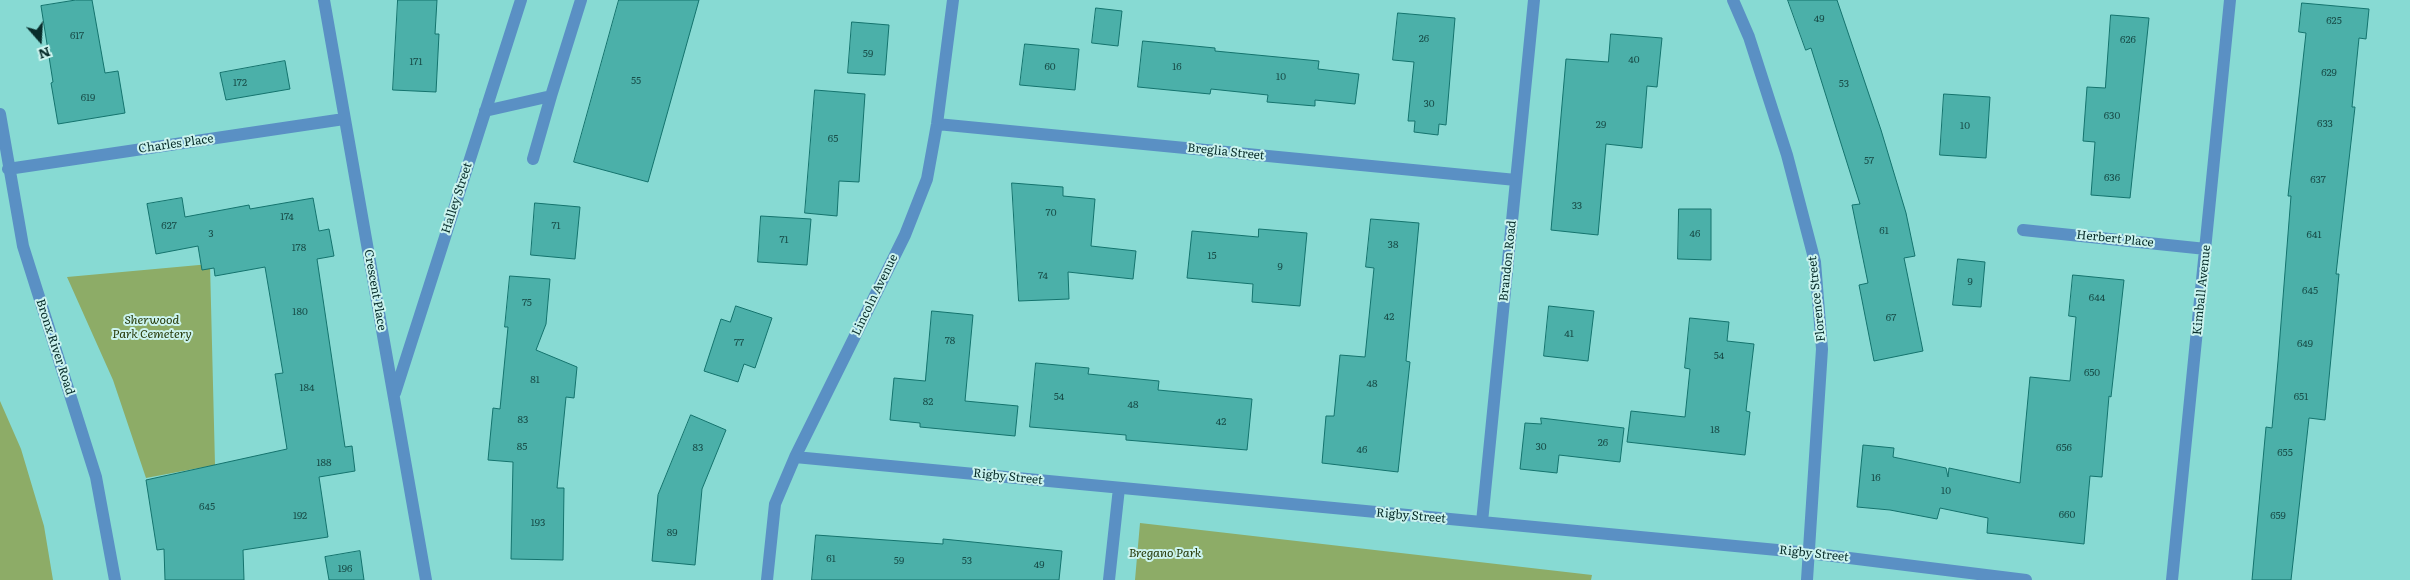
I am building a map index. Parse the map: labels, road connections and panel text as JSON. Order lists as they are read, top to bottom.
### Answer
{
  "streets": {
    "street": [
      "Charles Place",
      "Breglia Street",
      "Halley Street",
      "Herbert Place",
      "Brandon Road",
      "Crescent Place",
      "Kimball Avenue",
      "Lincoln Avenue",
      "Florence Street",
      "Bronx River Road",
      "Rigby Street"
    ]
  },
  "crossings": [
    ["Charles Place", "Crescent Place"],
    ["Charles Place", "Bronx River Road"],
    ["Breglia Street", "Brandon Road"],
    ["Breglia Street", "Lincoln Avenue"],
    ["Halley Street", "Crescent Place"],
    ["Herbert Place", "Kimball Avenue"],
    ["Brandon Road", "Rigby Street"],
    ["Lincoln Avenue", "Rigby Street"],
    ["Florence Street", "Rigby Street"]
  ],
  "parks": ["Sherwood Park Cemetery", "Bregano Park"],
  "house_numbers": [
    "49",
    "625",
    "617",
    "26",
    "626",
    "59",
    "40",
    "171",
    "60",
    "16",
    "629",
    "10",
    "55",
    "172",
    "53",
    "619",
    "30",
    "630",
    "633",
    "29",
    "10",
    "65",
    "57",
    "636",
    "637",
    "33",
    "70",
    "174",
    "627",
    "71",
    "61",
    "3",
    "46",
    "641",
    "71",
    "38",
    "178",
    "15",
    "9",
    "74",
    "9",
    "645",
    "644",
    "75",
    "180",
    "42",
    "67",
    "41",
    "78",
    "77",
    "649",
    "54",
    "650",
    "81",
    "48",
    "184",
    "54",
    "651",
    "82",
    "48",
    "83",
    "42",
    "18",
    "26",
    "85",
    "30",
    "83",
    "656",
    "46",
    "655",
    "188",
    "16",
    "10",
    "645",
    "660",
    "192",
    "659",
    "193",
    "89",
    "61",
    "59",
    "53",
    "49",
    "196"
  ],
  "north": "bottom"
}
